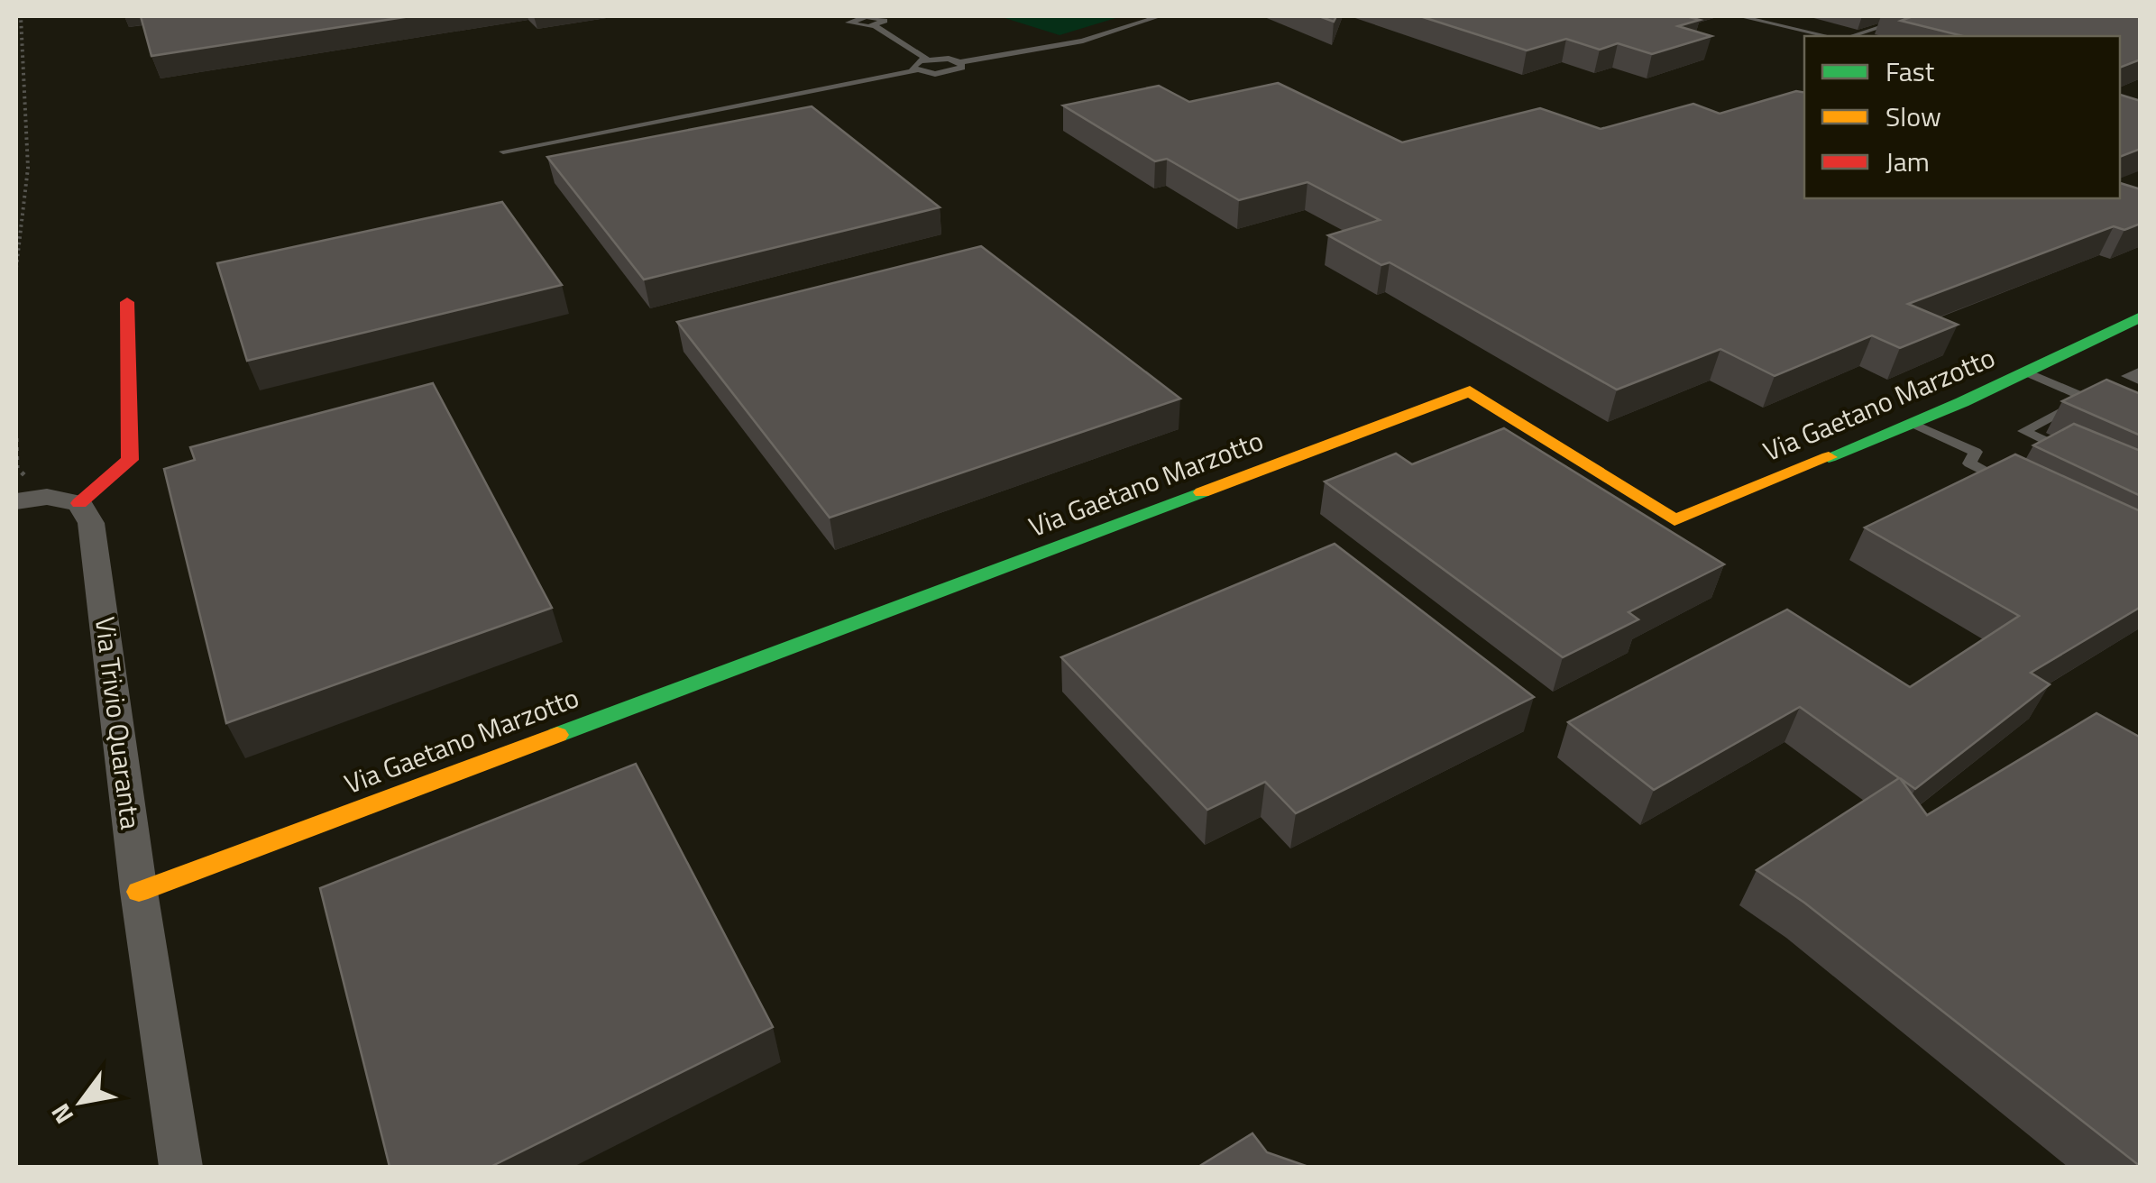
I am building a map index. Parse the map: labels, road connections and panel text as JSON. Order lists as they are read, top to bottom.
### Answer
{
  "streets": {
    "street": ["Via Gaetano Marzotto", "Via Trivio Quaranta"]
  },
  "crossings": [
    ["Via Gaetano Marzotto", "Via Trivio Quaranta"]
  ],
  "legend": ["Fast", "Slow", "Jam"],
  "north": "bottom left"
}
